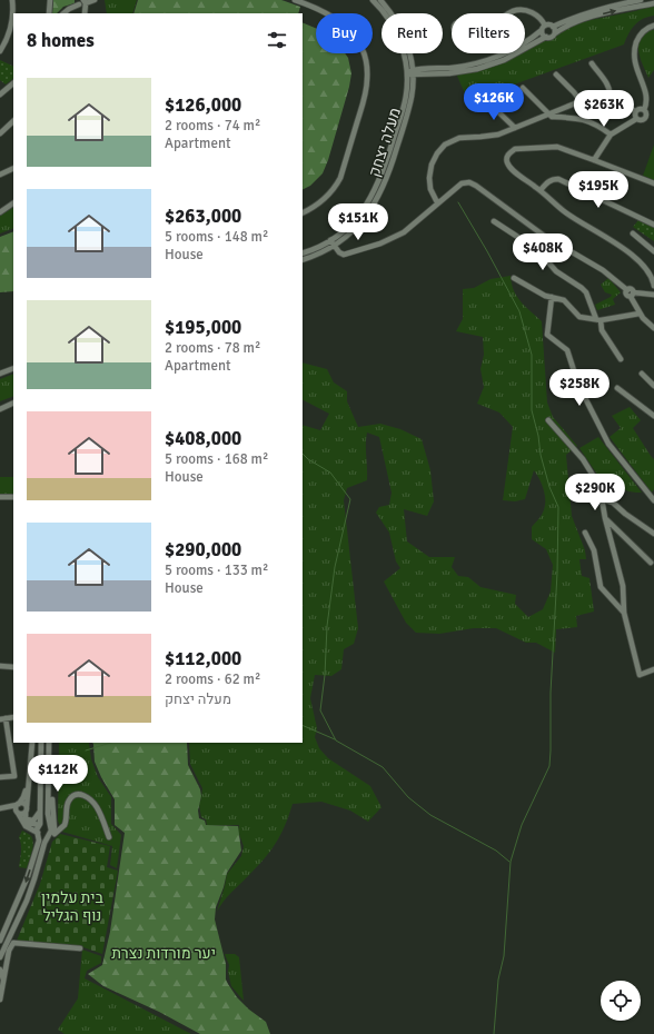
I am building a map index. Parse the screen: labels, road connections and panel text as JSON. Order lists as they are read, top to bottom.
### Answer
{
  "streets": {
    "street": ["מעלה יצחק"]
  },
  "parks": ["בית עלמין נוף הגליל", "יער מורדות נצרת"],
  "page": {
    "chip": ["Buy", "Rent", "Filters"],
    "heading": "8 homes",
    "list": [
      {
        "name": "$126,000",
        "note": "2 rooms · 74 m² · Apartment"
      },
      {
        "name": "$263,000",
        "note": "5 rooms · 148 m² · House"
      },
      {
        "name": "$195,000",
        "note": "2 rooms · 78 m² · Apartment"
      },
      {
        "name": "$408,000",
        "note": "5 rooms · 168 m² · House"
      },
      {
        "name": "$290,000",
        "note": "5 rooms · 133 m² · House"
      },
      {
        "name": "$112,000",
        "note": "2 rooms · 62 m² · מעלה יצחק"
      }
    ],
    "price": [
      "$126K",
      "$263K",
      "$195K",
      "$151K",
      "$408K",
      "$258K",
      "$290K",
      "$112K"
    ]
  }
}
